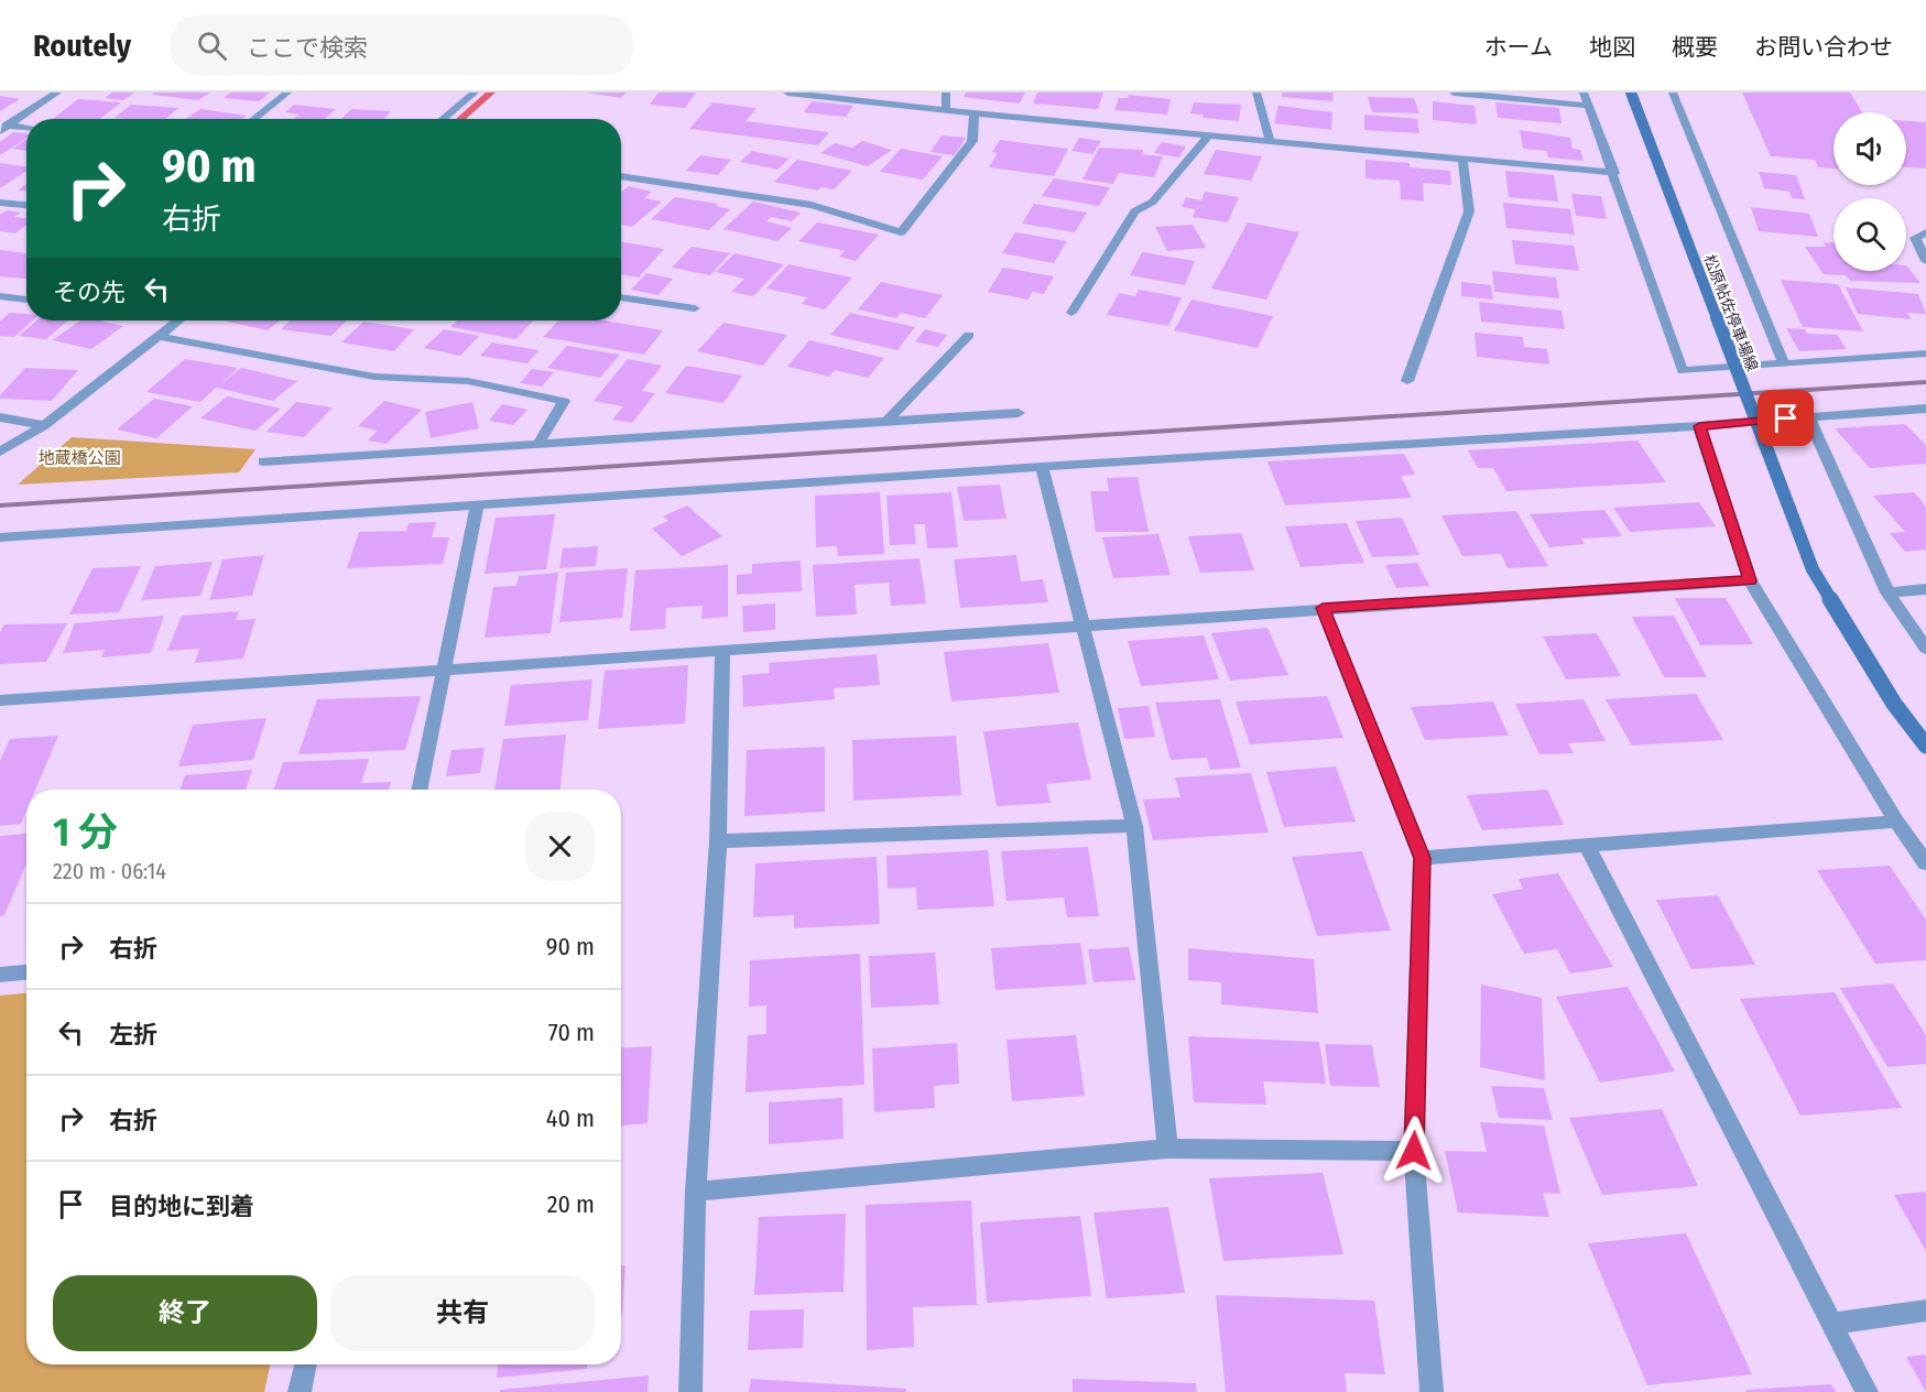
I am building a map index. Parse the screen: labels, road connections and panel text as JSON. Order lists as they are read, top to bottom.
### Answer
{
  "streets": {
    "main road": ["松原帖佐停車場線"]
  },
  "parks": ["地蔵橋公園"],
  "page": {
    "header": "Routely",
    "search": "ここで検索",
    "nav": [
      "ホーム",
      "地図",
      "概要",
      "お問い合わせ"
    ],
    "turn": ["90 m", "右折"],
    "then": "その先",
    "heading": ["1 分", "220 m · 06:14"],
    "list": [
      {
        "name": "右折",
        "value": "90 m"
      },
      {
        "name": "左折",
        "value": "70 m"
      },
      {
        "name": "右折",
        "value": "40 m"
      },
      {
        "name": "目的地に到着",
        "value": "20 m"
      }
    ],
    "buttons": ["終了", "共有"]
  }
}
